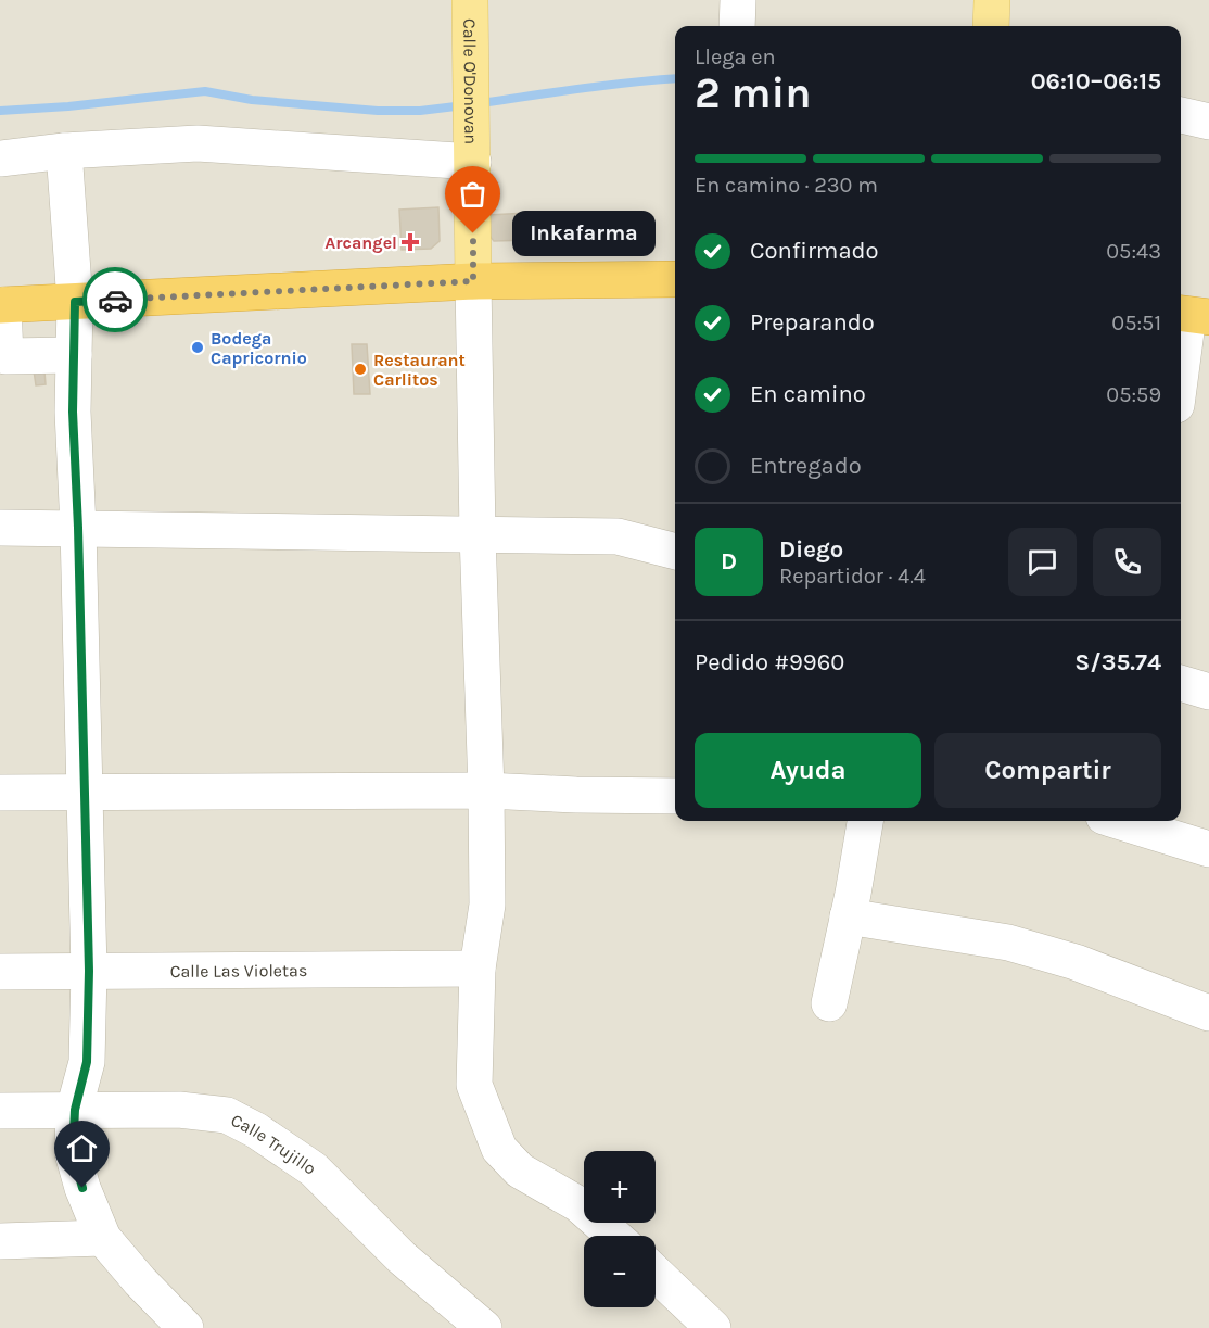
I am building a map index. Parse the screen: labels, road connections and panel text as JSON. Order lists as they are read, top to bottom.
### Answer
{
  "streets": {
    "main road": ["Calle O'Donovan"],
    "street": ["Calle Las Violetas", "Calle Trujillo"]
  },
  "places": {
    "other": ["Inkafarma", "Bodega Capricornio", "Restaurant Carlitos"],
    "health": ["Arcangel"]
  },
  "page": {
    "heading": ["2 min", "Llega en", "06:10–06:15"],
    "panel": [
      "Diego",
      "Repartidor · 4.4",
      "Pedido #9960",
      "S/35.74"
    ],
    "bar": "En camino · 230 m",
    "bubble": "Inkafarma",
    "list": [
      ["Confirmado", "05:43"],
      ["Preparando", "05:51"],
      ["En camino", "05:59"],
      "Entregado"
    ],
    "round": "D",
    "buttons": ["Ayuda", "Compartir"],
    "map_buttons": ["+", "−"]
  }
}
